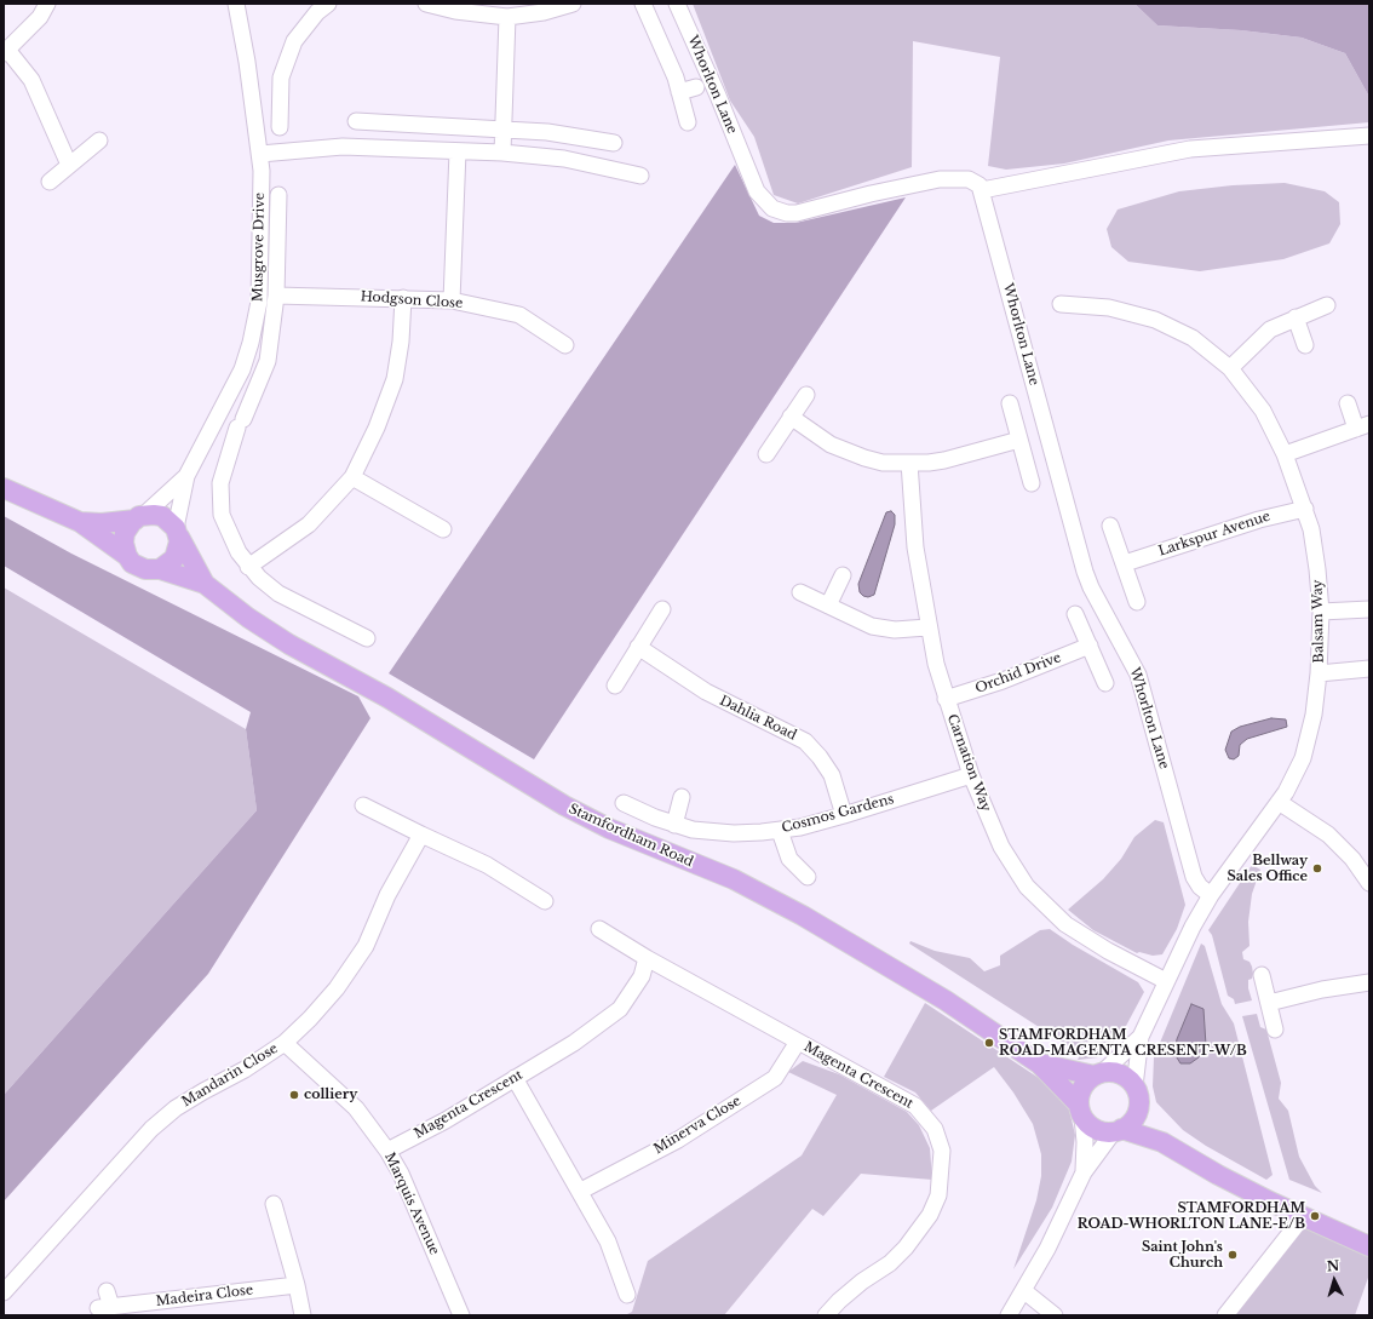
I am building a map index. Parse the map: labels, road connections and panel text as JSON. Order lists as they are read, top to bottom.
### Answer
{
  "streets": {
    "main road": ["Stamfordham Road"],
    "street": [
      "Whorlton Lane",
      "Musgrove Drive",
      "Hodgson Close",
      "Larkspur Avenue",
      "Balsam Way",
      "Orchid Drive",
      "Dahlia Road",
      "Carnation Way",
      "Cosmos Gardens",
      "Mandarin Close",
      "Magenta Crescent",
      "Minerva Close",
      "Marquis Avenue",
      "Madeira Close"
    ]
  },
  "crossings": [
    ["Whorlton Lane", "Balsam Way"],
    ["Larkspur Avenue", "Balsam Way"],
    ["Balsam Way", "Carnation Way"],
    ["Balsam Way", "Stamfordham Road"],
    ["Orchid Drive", "Carnation Way"],
    ["Dahlia Road", "Cosmos Gardens"],
    ["Carnation Way", "Cosmos Gardens"],
    ["Mandarin Close", "Marquis Avenue"],
    ["Magenta Crescent", "Minerva Close"],
    ["Magenta Crescent", "Marquis Avenue"]
  ],
  "places": [
    "Bellway Sales Office",
    "STAMFORDHAM ROAD-MAGENTA CRESENT-W/B",
    "colliery",
    "STAMFORDHAM ROAD-WHORLTON LANE-E/B",
    "Saint John's Church"
  ],
  "north": "top"
}
